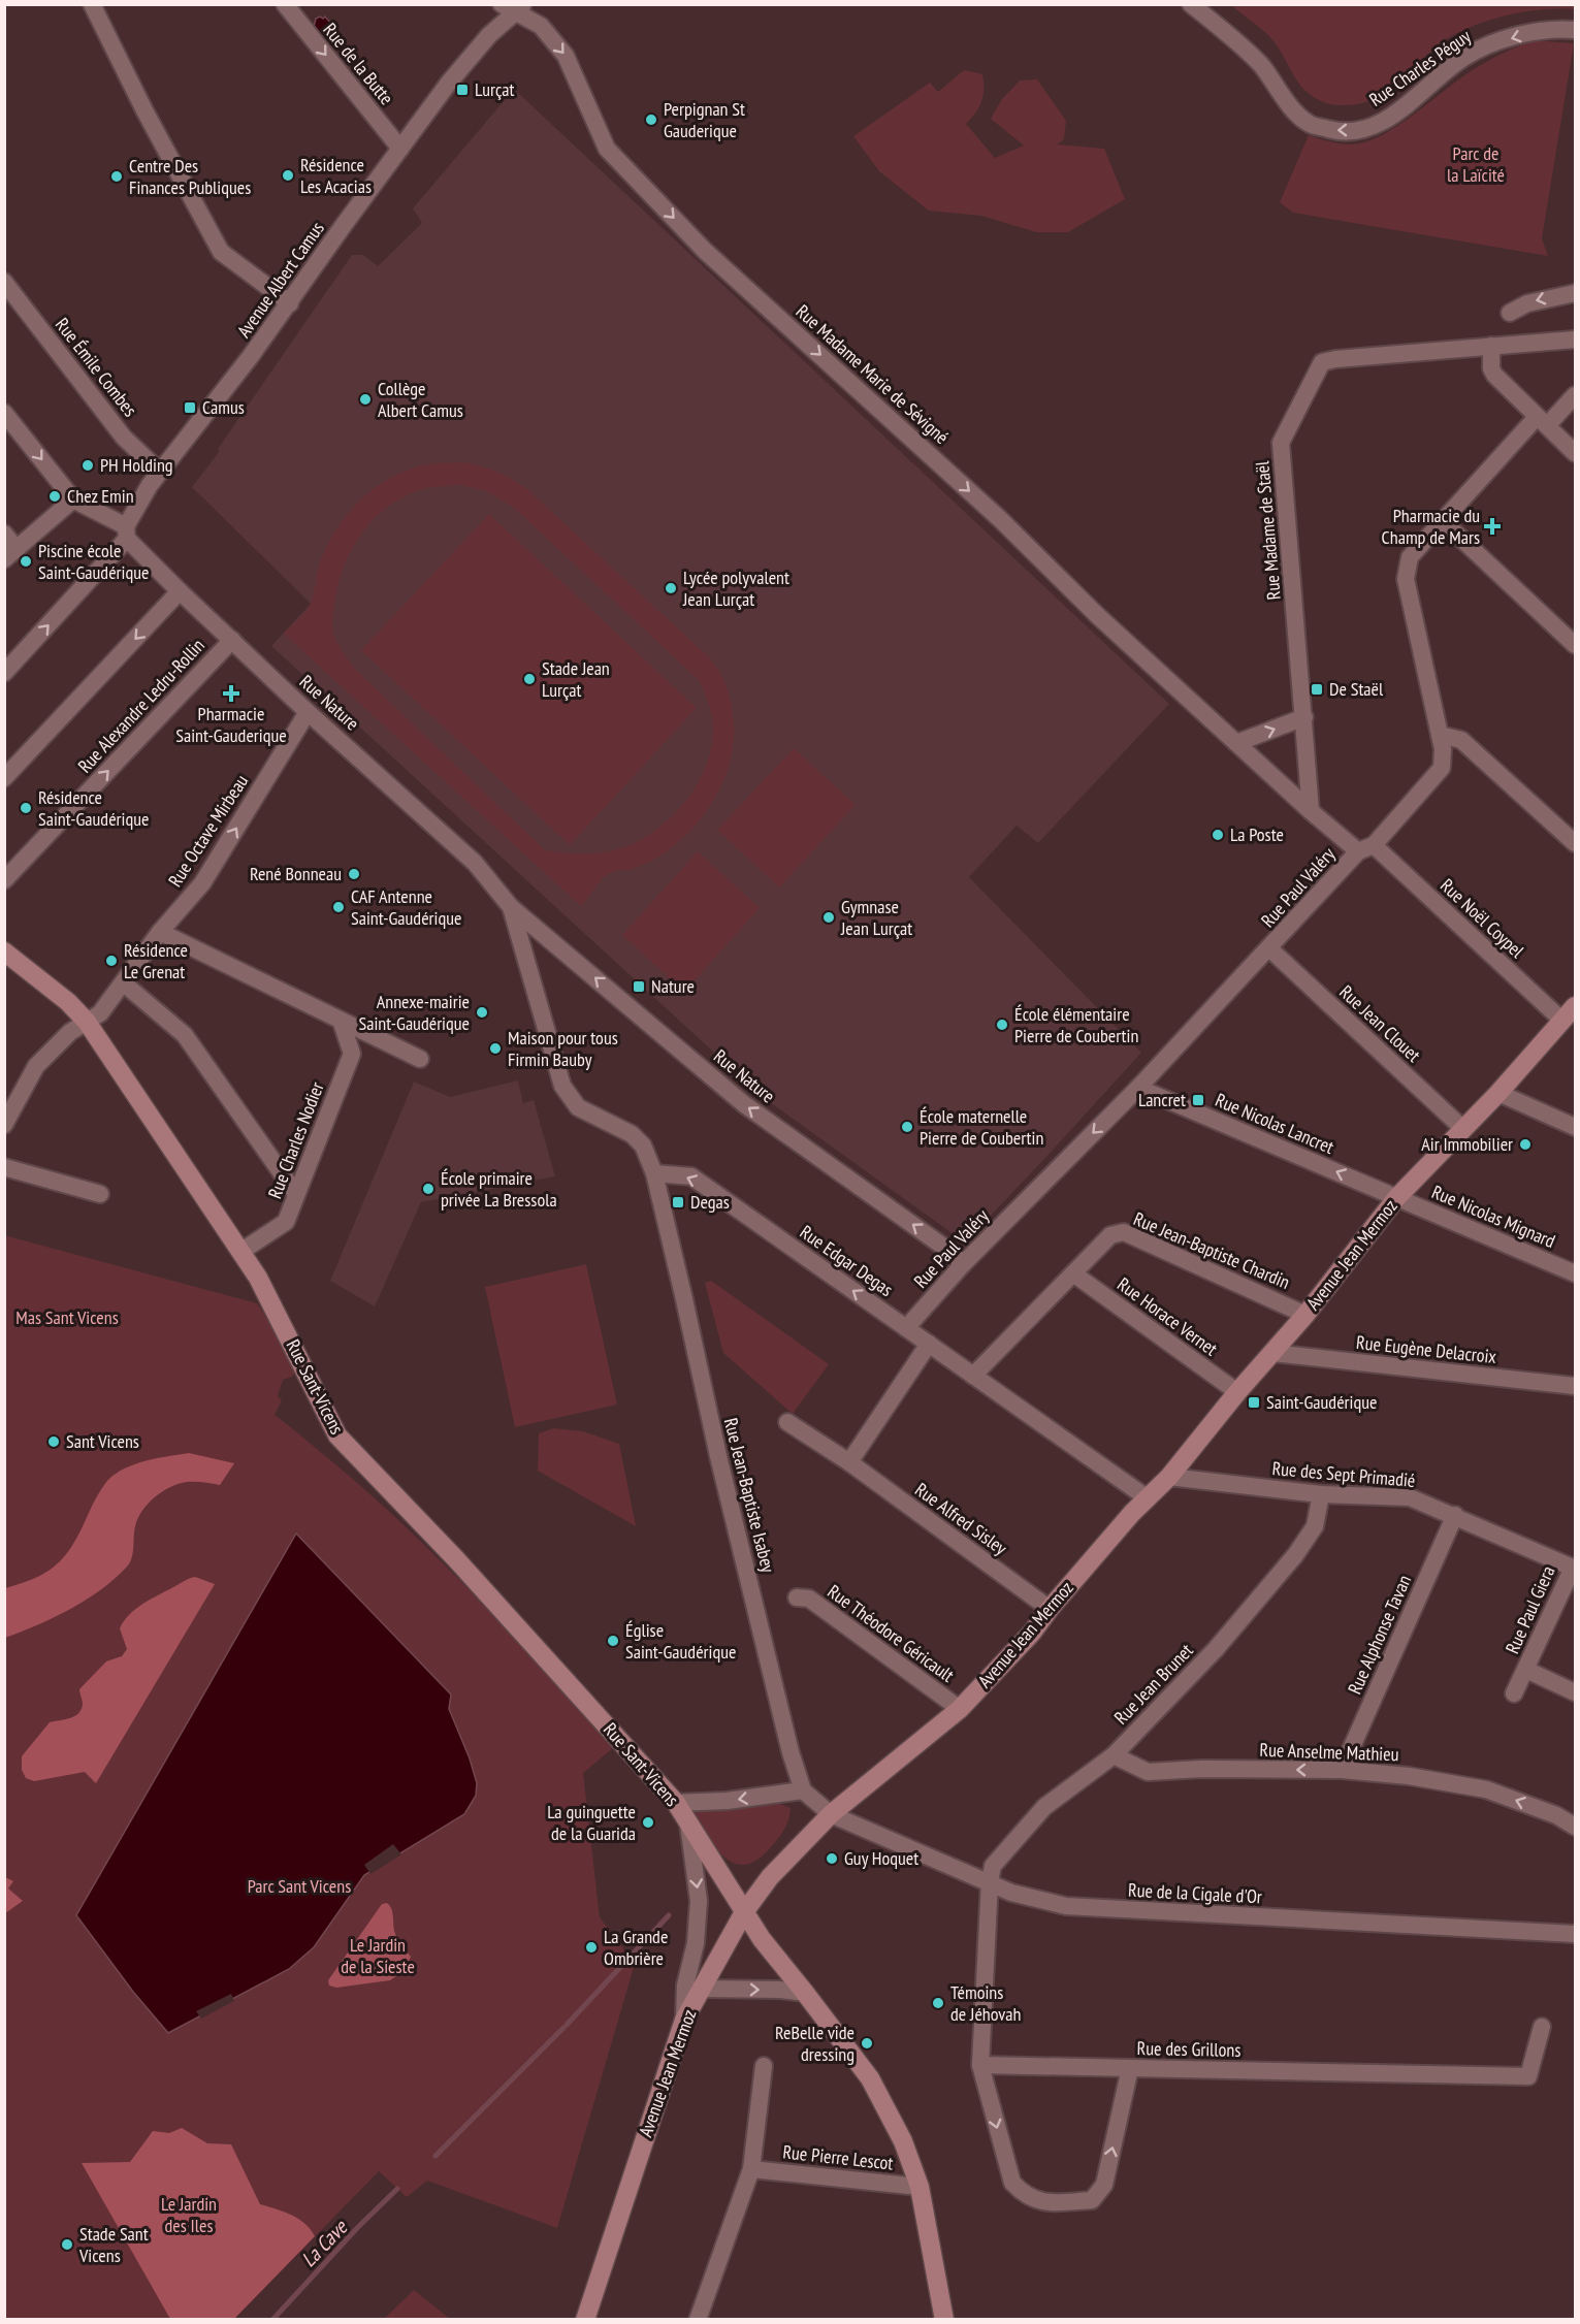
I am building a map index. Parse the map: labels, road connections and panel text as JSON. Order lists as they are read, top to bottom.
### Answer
{
  "streets": {
    "street": [
      "Rue de la Butte",
      "Rue Charles Péguy",
      "Avenue Albert Camus",
      "Rue Émile Combes",
      "Rue Madame Marie de Sévigné",
      "Rue Madame de Staël",
      "Rue Nature",
      "Rue Alexandre Ledru-Rollin",
      "Rue Octave Mirbeau",
      "Rue Paul Valéry",
      "Rue Noël Coypel",
      "Rue Jean Clouet",
      "Rue Nicolas Lancret",
      "Rue Charles Nodier",
      "Rue Nicolas Mignard",
      "Rue Jean-Baptiste Chardin",
      "Avenue Jean Mermoz",
      "Rue Edgar Degas",
      "Rue Horace Vernet",
      "Rue Eugène Delacroix",
      "Rue Sant-Vicens",
      "Rue des Sept Primadié",
      "Rue Jean-Baptiste Isabey",
      "Rue Alfred Sisley",
      "Rue Paul Giera",
      "Rue Théodore Géricault",
      "Rue Alphonse Tavan",
      "Rue Jean Brunet",
      "Rue Anselme Mathieu",
      "Rue de la Cigale d'Or",
      "Rue des Grillons",
      "Rue Pierre Lescot"
    ]
  },
  "crossings": [
    ["Rue de la Butte", "Avenue Albert Camus"],
    ["Avenue Albert Camus", "Rue Émile Combes"],
    ["Avenue Albert Camus", "Rue Madame Marie de Sévigné"],
    ["Avenue Albert Camus", "Rue Nature"],
    ["Rue Madame Marie de Sévigné", "Rue Madame de Staël"],
    ["Rue Madame Marie de Sévigné", "Rue Paul Valéry"],
    ["Rue Madame Marie de Sévigné", "Rue Noël Coypel"],
    ["Rue Nature", "Rue Alexandre Ledru-Rollin"],
    ["Rue Nature", "Rue Octave Mirbeau"],
    ["Rue Nature", "Rue Paul Valéry"],
    ["Rue Nature", "Rue Edgar Degas"],
    ["Rue Nature", "Rue Jean-Baptiste Isabey"],
    ["Rue Octave Mirbeau", "Rue Sant-Vicens"],
    ["Rue Paul Valéry", "Rue Noël Coypel"],
    ["Rue Paul Valéry", "Rue Jean Clouet"],
    ["Rue Paul Valéry", "Rue Nicolas Lancret"],
    ["Rue Paul Valéry", "Rue Edgar Degas"],
    ["Rue Noël Coypel", "Avenue Jean Mermoz"],
    ["Rue Jean Clouet", "Avenue Jean Mermoz"],
    ["Rue Nicolas Lancret", "Rue Nicolas Mignard"],
    ["Rue Nicolas Lancret", "Avenue Jean Mermoz"],
    ["Rue Charles Nodier", "Rue Sant-Vicens"],
    ["Rue Nicolas Mignard", "Avenue Jean Mermoz"],
    ["Rue Jean-Baptiste Chardin", "Avenue Jean Mermoz"],
    ["Rue Jean-Baptiste Chardin", "Rue Edgar Degas"],
    ["Rue Jean-Baptiste Chardin", "Rue Horace Vernet"],
    ["Avenue Jean Mermoz", "Rue Edgar Degas"],
    ["Avenue Jean Mermoz", "Rue Horace Vernet"],
    ["Avenue Jean Mermoz", "Rue Eugène Delacroix"],
    ["Avenue Jean Mermoz", "Rue Sant-Vicens"],
    ["Avenue Jean Mermoz", "Rue des Sept Primadié"],
    ["Avenue Jean Mermoz", "Rue Alfred Sisley"],
    ["Avenue Jean Mermoz", "Rue Théodore Géricault"],
    ["Avenue Jean Mermoz", "Rue de la Cigale d'Or"],
    ["Rue Edgar Degas", "Rue Jean-Baptiste Isabey"],
    ["Rue Sant-Vicens", "Rue Pierre Lescot"],
    ["Rue des Sept Primadié", "Rue Paul Giera"],
    ["Rue des Sept Primadié", "Rue Alphonse Tavan"],
    ["Rue des Sept Primadié", "Rue Jean Brunet"],
    ["Rue Alphonse Tavan", "Rue Anselme Mathieu"],
    ["Rue Jean Brunet", "Rue Anselme Mathieu"],
    ["Rue Jean Brunet", "Rue de la Cigale d'Or"]
  ],
  "one_way": [
    "Rue de la Butte",
    "Rue Charles Péguy",
    "Rue Madame Marie de Sévigné",
    "Rue Nature",
    "Rue Octave Mirbeau",
    "Rue Nicolas Lancret",
    "Rue Edgar Degas",
    "Rue Anselme Mathieu"
  ],
  "water": ["La Cave"],
  "parks": [
    "Parc de la Laïcité",
    "Mas Sant Vicens",
    "Parc Sant Vicens",
    "Le Jardin de la Sieste",
    "Le Jardin des Iles"
  ],
  "places": {
    "transit": [
      "Lurçat",
      "Camus",
      "De Staël",
      "Nature",
      "Lancret",
      "Degas",
      "Saint-Gaudérique"
    ],
    "other": [
      "Perpignan St Gauderique",
      "Résidence Les Acacias",
      "Centre Des Finances Publiques",
      "Collège Albert Camus",
      "PH Holding",
      "Chez Emin",
      "Piscine école Saint-Gaudérique",
      "Lycée polyvalent Jean Lurçat",
      "Stade Jean Lurçat",
      "Résidence Saint-Gaudérique",
      "La Poste",
      "René Bonneau",
      "CAF Antenne Saint-Gaudérique",
      "Gymnase Jean Lurçat",
      "Résidence Le Grenat",
      "Annexe-mairie Saint-Gaudérique",
      "École élémentaire Pierre de Coubertin",
      "Maison pour tous Firmin Bauby",
      "École maternelle Pierre de Coubertin",
      "Air Immobilier",
      "École primaire privée La Bressola",
      "Sant Vicens",
      "Église Saint-Gaudérique",
      "La guinguette de la Guarida",
      "Guy Hoquet",
      "La Grande Ombrière",
      "Témoins de Jéhovah",
      "ReBelle vide dressing",
      "Stade Sant Vicens"
    ],
    "health": ["Pharmacie du Champ de Mars", "Pharmacie Saint-Gauderique"]
  }
}
